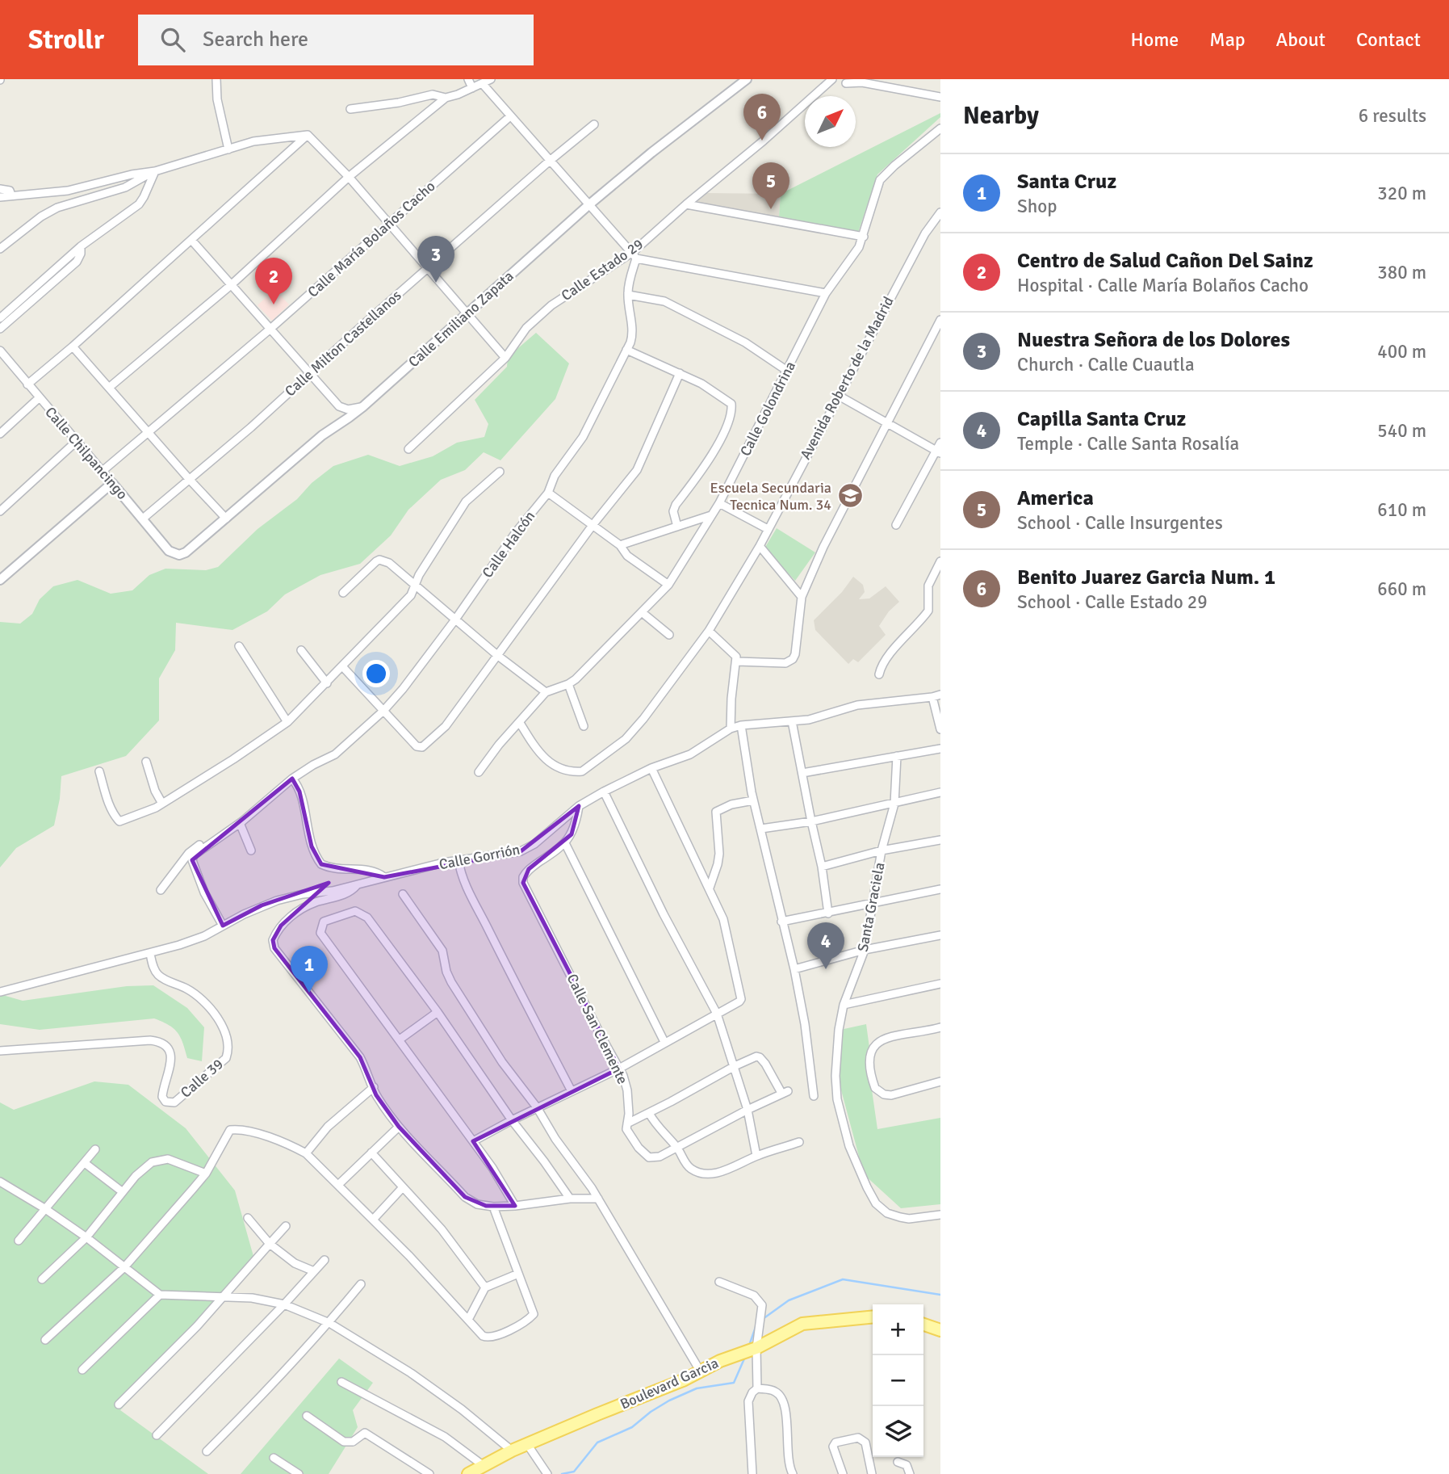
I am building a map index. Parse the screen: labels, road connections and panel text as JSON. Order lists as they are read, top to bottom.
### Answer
{
  "streets": {
    "main road": ["Boulevard Garcia"],
    "street": [
      "Calle María Bolaños Cacho",
      "Calle Estado 29",
      "Calle Emiliano Zapata",
      "Calle Milton Castellanos",
      "Avenida Roberto de la Madrid",
      "Calle Golondrina",
      "Calle Chilpancingo",
      "Calle Halcón",
      "Calle Gorrión",
      "Santa Graciela",
      "Calle San Clemente",
      "Calle 39"
    ]
  },
  "crossings": [
    ["Calle María Bolaños Cacho", "Calle Chilpancingo"],
    ["Calle Estado 29", "Calle Halcón"],
    ["Calle Emiliano Zapata", "Calle Chilpancingo"],
    ["Calle Milton Castellanos", "Calle Chilpancingo"],
    ["Calle Halcón", "Calle Gorrión"],
    ["Calle Gorrión", "Calle San Clemente"],
    ["Calle Gorrión", "Calle 39"]
  ],
  "places": {
    "school or university": ["Escuela Secundaria Tecnica Num. 34"]
  },
  "north": "top right",
  "page": {
    "header": "Strollr",
    "search": "Search here",
    "nav": [
      "Home",
      "Map",
      "About",
      "Contact"
    ],
    "heading": ["Nearby", "6 results"],
    "pins": [
      "6",
      "5",
      "3",
      "2",
      "4",
      "1"
    ],
    "list": [
      {
        "mark": "1",
        "name": "Santa Cruz",
        "note": "Shop",
        "value": "320 m"
      },
      {
        "mark": "2",
        "name": "Centro de Salud Cañon Del Sainz",
        "note": "Hospital · Calle María Bolaños Cacho",
        "value": "380 m"
      },
      {
        "mark": "3",
        "name": "Nuestra Señora de los Dolores",
        "note": "Church · Calle Cuautla",
        "value": "400 m"
      },
      {
        "mark": "4",
        "name": "Capilla Santa Cruz",
        "note": "Temple · Calle Santa Rosalía",
        "value": "540 m"
      },
      {
        "mark": "5",
        "name": "America",
        "note": "School · Calle Insurgentes",
        "value": "610 m"
      },
      {
        "mark": "6",
        "name": "Benito Juarez Garcia Num. 1",
        "note": "School · Calle Estado 29",
        "value": "660 m"
      }
    ],
    "map_buttons": ["+", "−"]
  }
}
